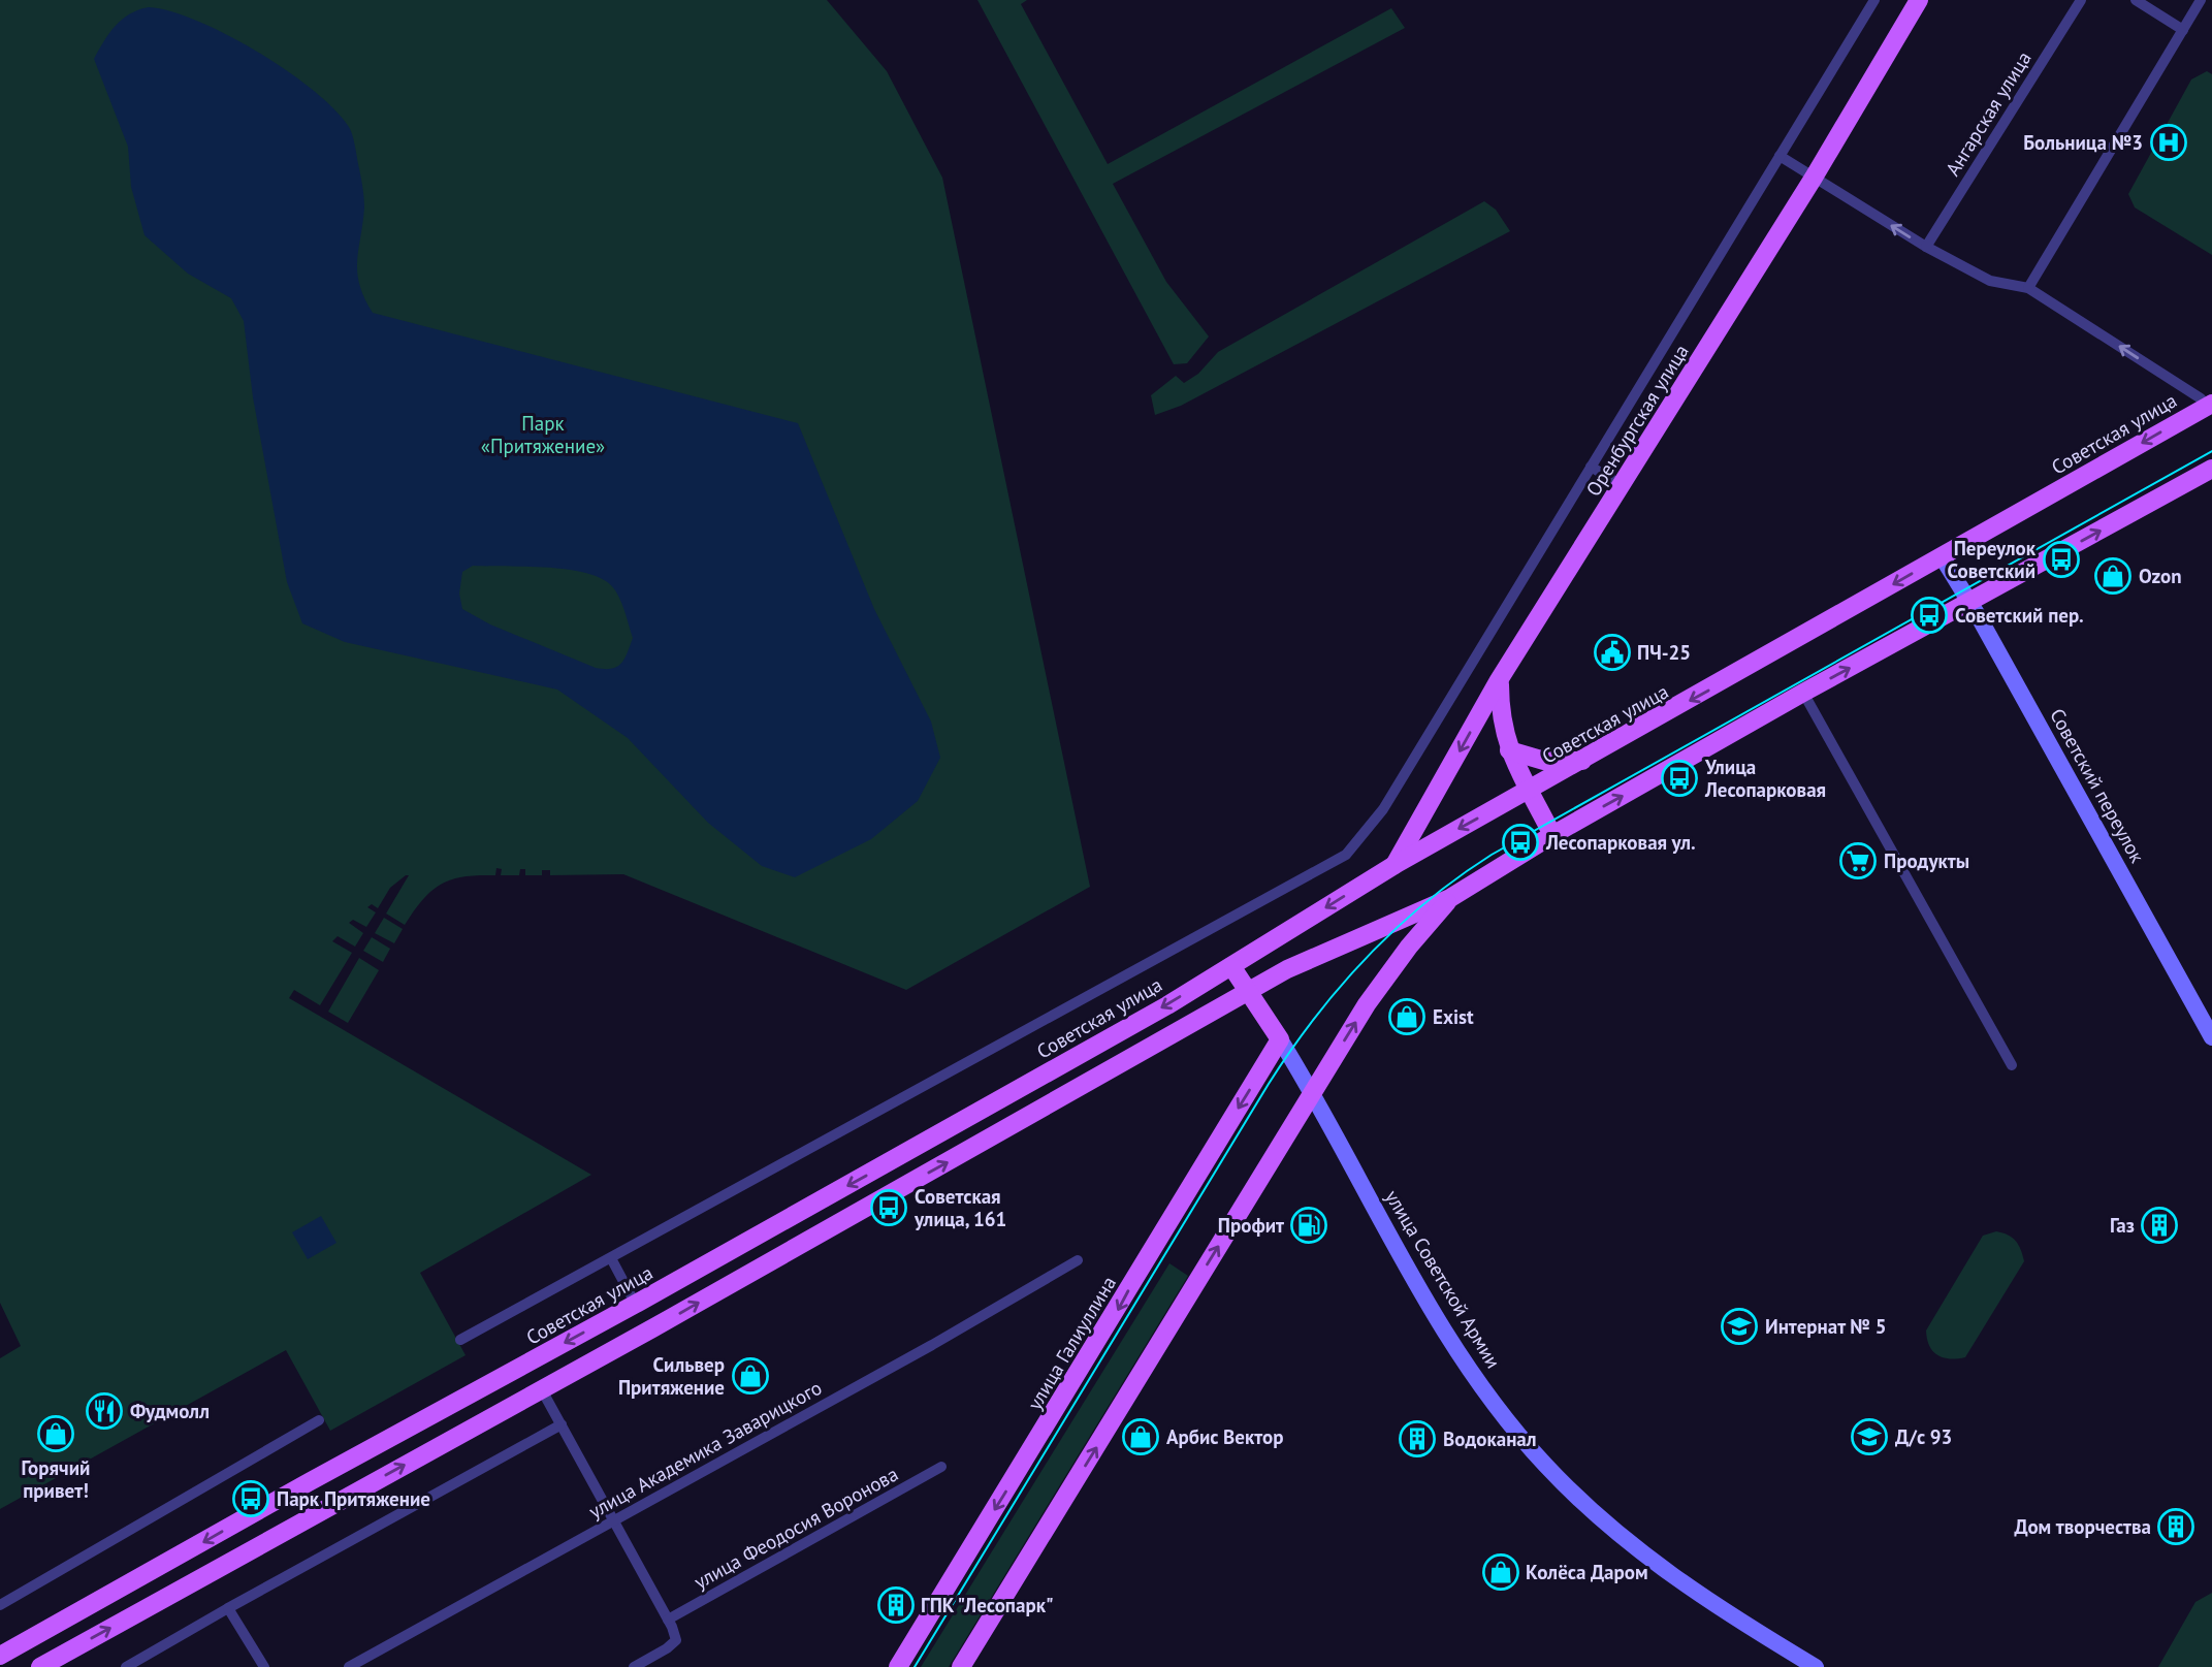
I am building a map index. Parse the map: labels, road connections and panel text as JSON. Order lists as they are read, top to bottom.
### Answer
{
  "streets": {
    "main road": [
      "Оренбургская улица",
      "Советская улица",
      "Советский переулок",
      "улица Советской Армии",
      "улица Галиуллина"
    ],
    "street": ["Ангарская улица", "улица Академика Заварицкого", "улица Феодосия Воронова"]
  },
  "crossings": [
    ["Оренбургская улица", "Советская улица"],
    ["Советская улица", "Советский переулок"],
    ["Советская улица", "улица Советской Армии"],
    ["улица Советской Армии", "улица Галиуллина"]
  ],
  "parks": ["Парк «Притяжение»"],
  "places": {
    "hospital": ["Больница №3"],
    "bus stop": [
      "Переулок Советский",
      "Советский пер.",
      "Улица Лесопарковая",
      "Лесопарковая ул.",
      "Советская улица, 161",
      "Парк Притяжение"
    ],
    "shop": [
      "Ozon",
      "Exist",
      "Сильвер Притяжение",
      "Горячий привет!",
      "Арбис Вектор",
      "Колёса Даром"
    ],
    "public building": ["ПЧ-25"],
    "supermarket": ["Продукты"],
    "fuel station": ["Профит"],
    "building": [
      "Газ",
      "Водоканал",
      "Дом творчества",
      "ГПК \"Лесопарк\""
    ],
    "school or university": ["Интернат № 5", "Д/с 93"],
    "restaurant": ["Фудмолл"]
  }
}
